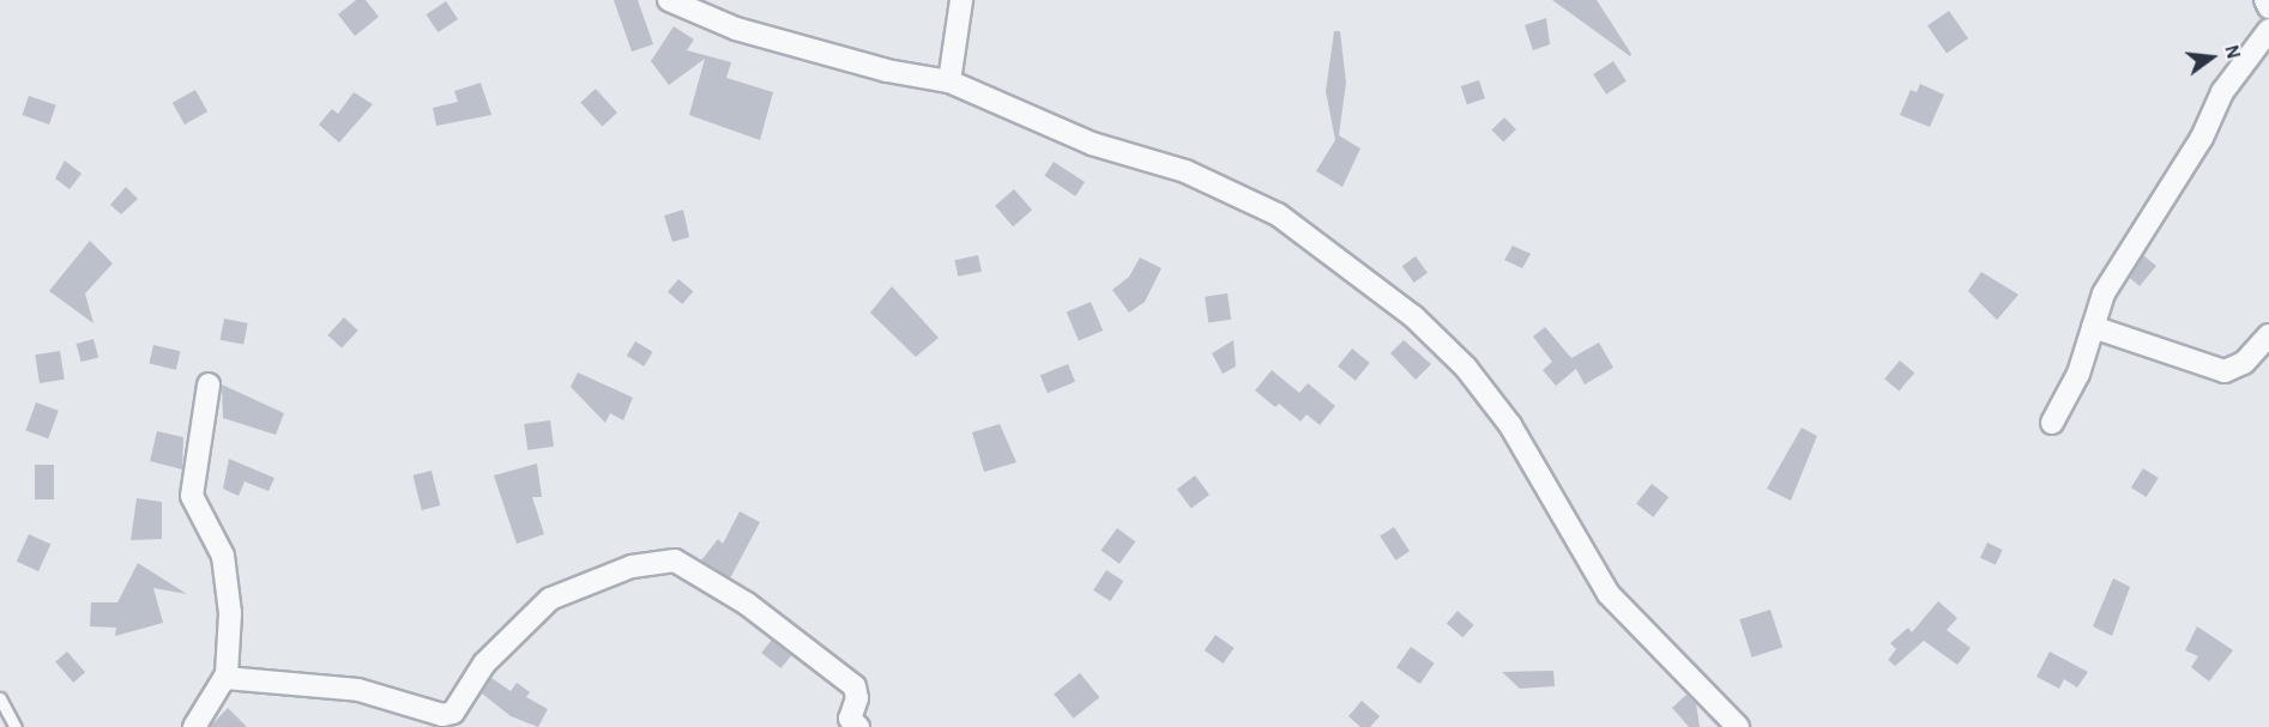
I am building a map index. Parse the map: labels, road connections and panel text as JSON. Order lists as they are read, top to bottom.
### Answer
{
  "north": "right"
}
